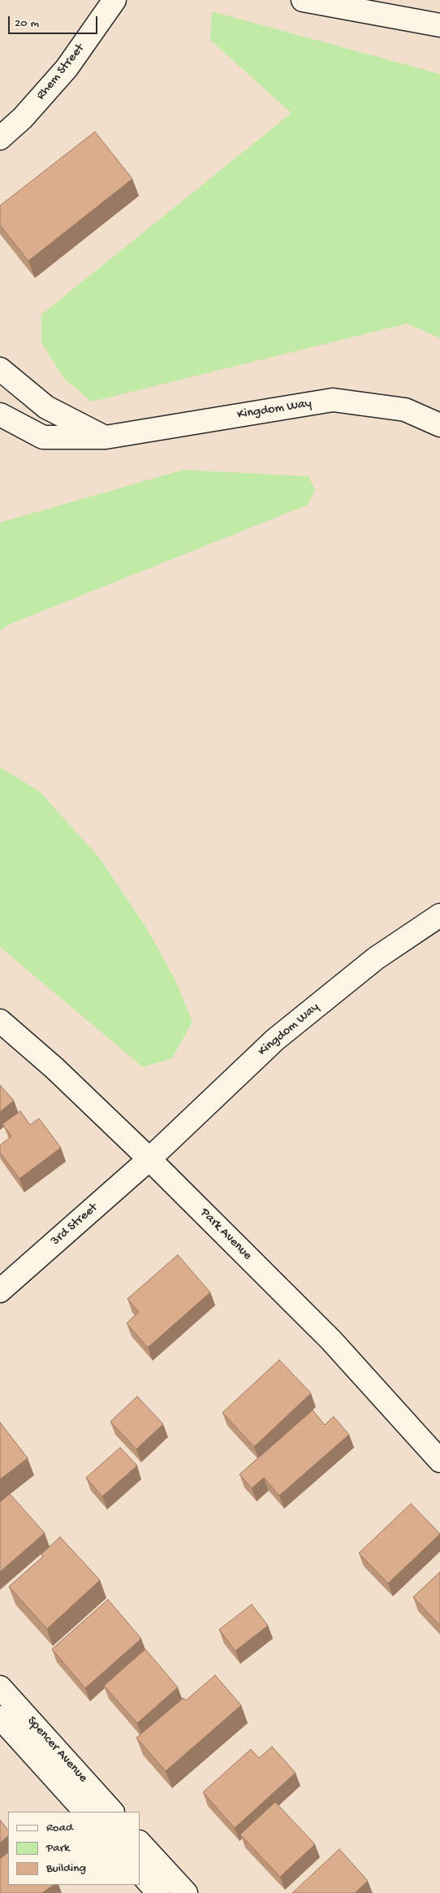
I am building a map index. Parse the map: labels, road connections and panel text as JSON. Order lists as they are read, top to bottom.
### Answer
{
  "streets": {
    "street": [
      "Rhem Street",
      "Kingdom Way",
      "3rd Street",
      "Park Avenue",
      "Spencer Avenue"
    ]
  },
  "crossings": [
    ["Kingdom Way", "3rd Street"],
    ["Kingdom Way", "Park Avenue"],
    ["3rd Street", "Park Avenue"]
  ],
  "legend": ["Road", "Park", "Building"],
  "scale_bar": "20 m"
}
